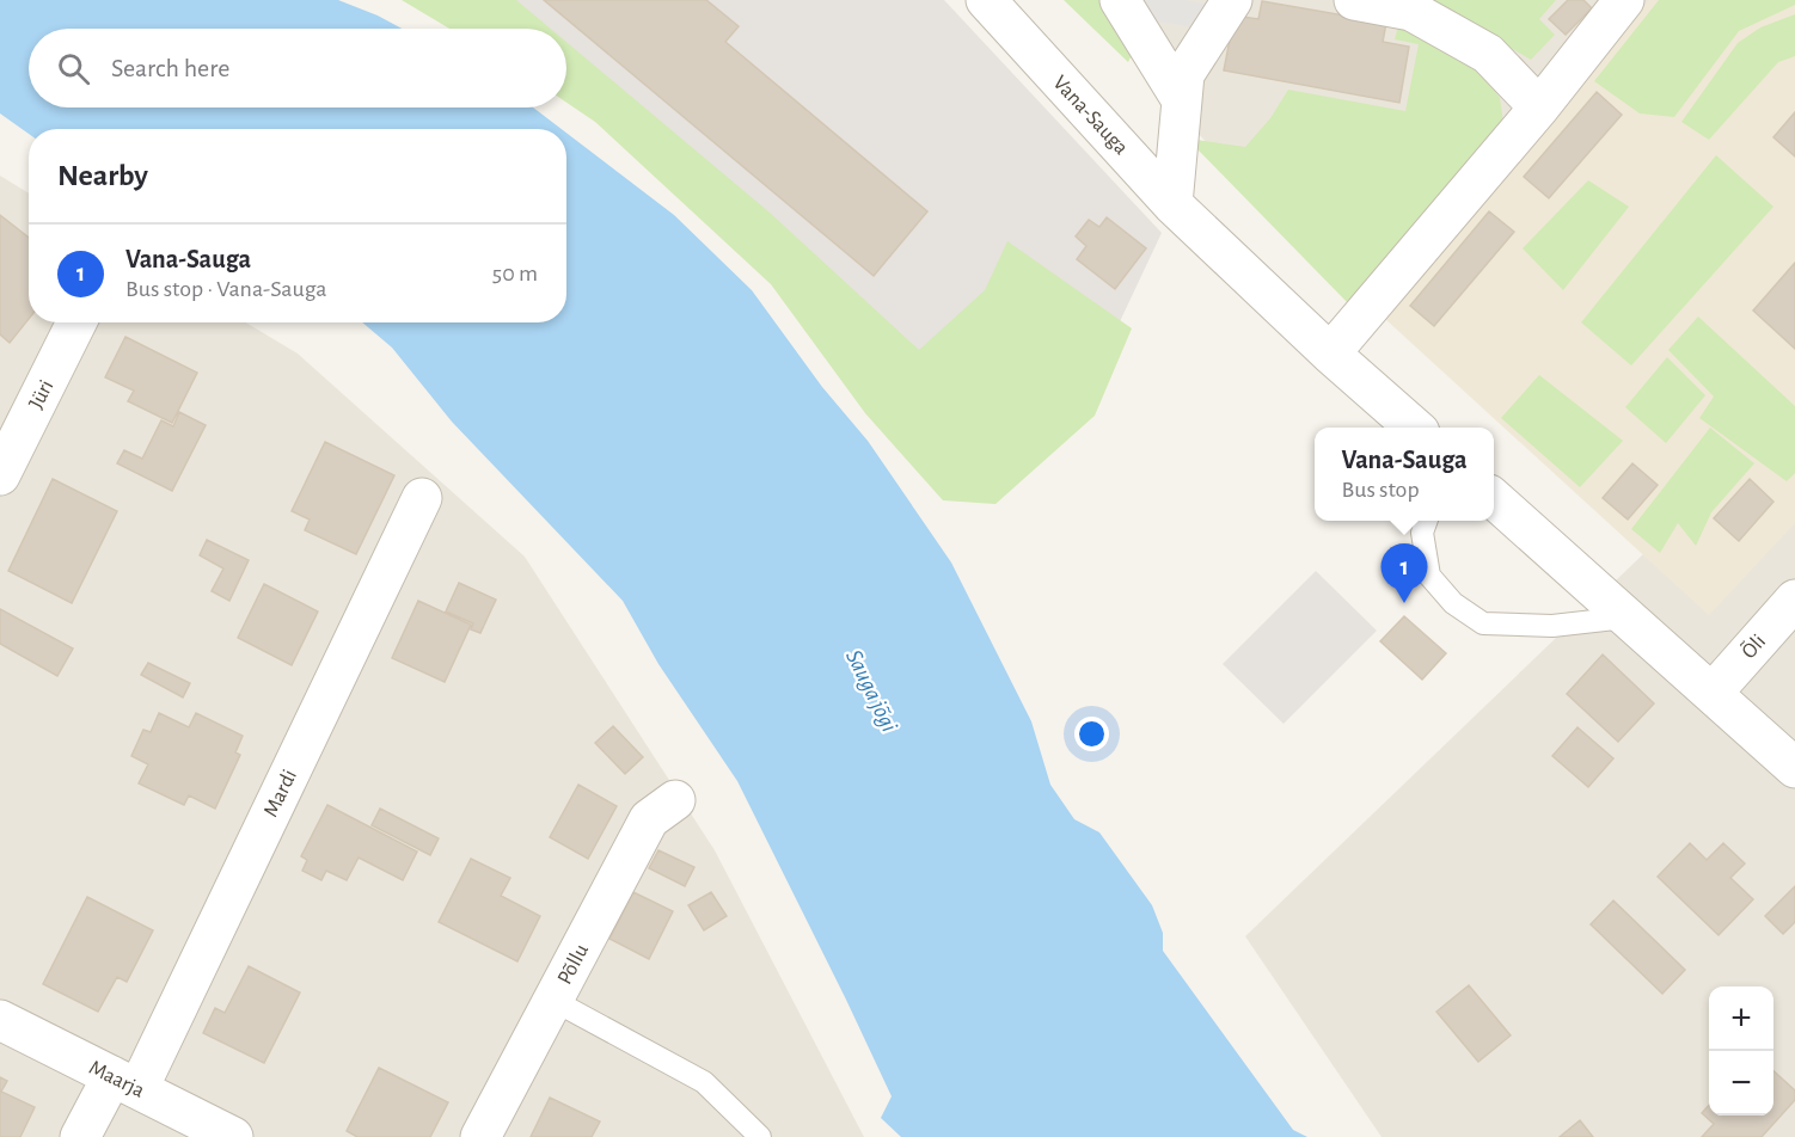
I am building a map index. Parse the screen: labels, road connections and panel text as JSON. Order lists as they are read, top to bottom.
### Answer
{
  "streets": {
    "street": [
      "Vana-Sauga",
      "Jüri",
      "Õli",
      "Mardi",
      "Põllu",
      "Maarja"
    ]
  },
  "crossings": [
    ["Mardi", "Maarja"]
  ],
  "water": ["Sauga jõgi"],
  "page": {
    "search": "Search here",
    "heading": "Nearby",
    "list": [
      {
        "mark": "1",
        "name": "Vana-Sauga",
        "note": "Bus stop · Vana-Sauga",
        "value": "50 m"
      }
    ],
    "popup": ["Vana-Sauga", "Bus stop"],
    "pins": "1",
    "map_buttons": ["+", "−"]
  }
}
